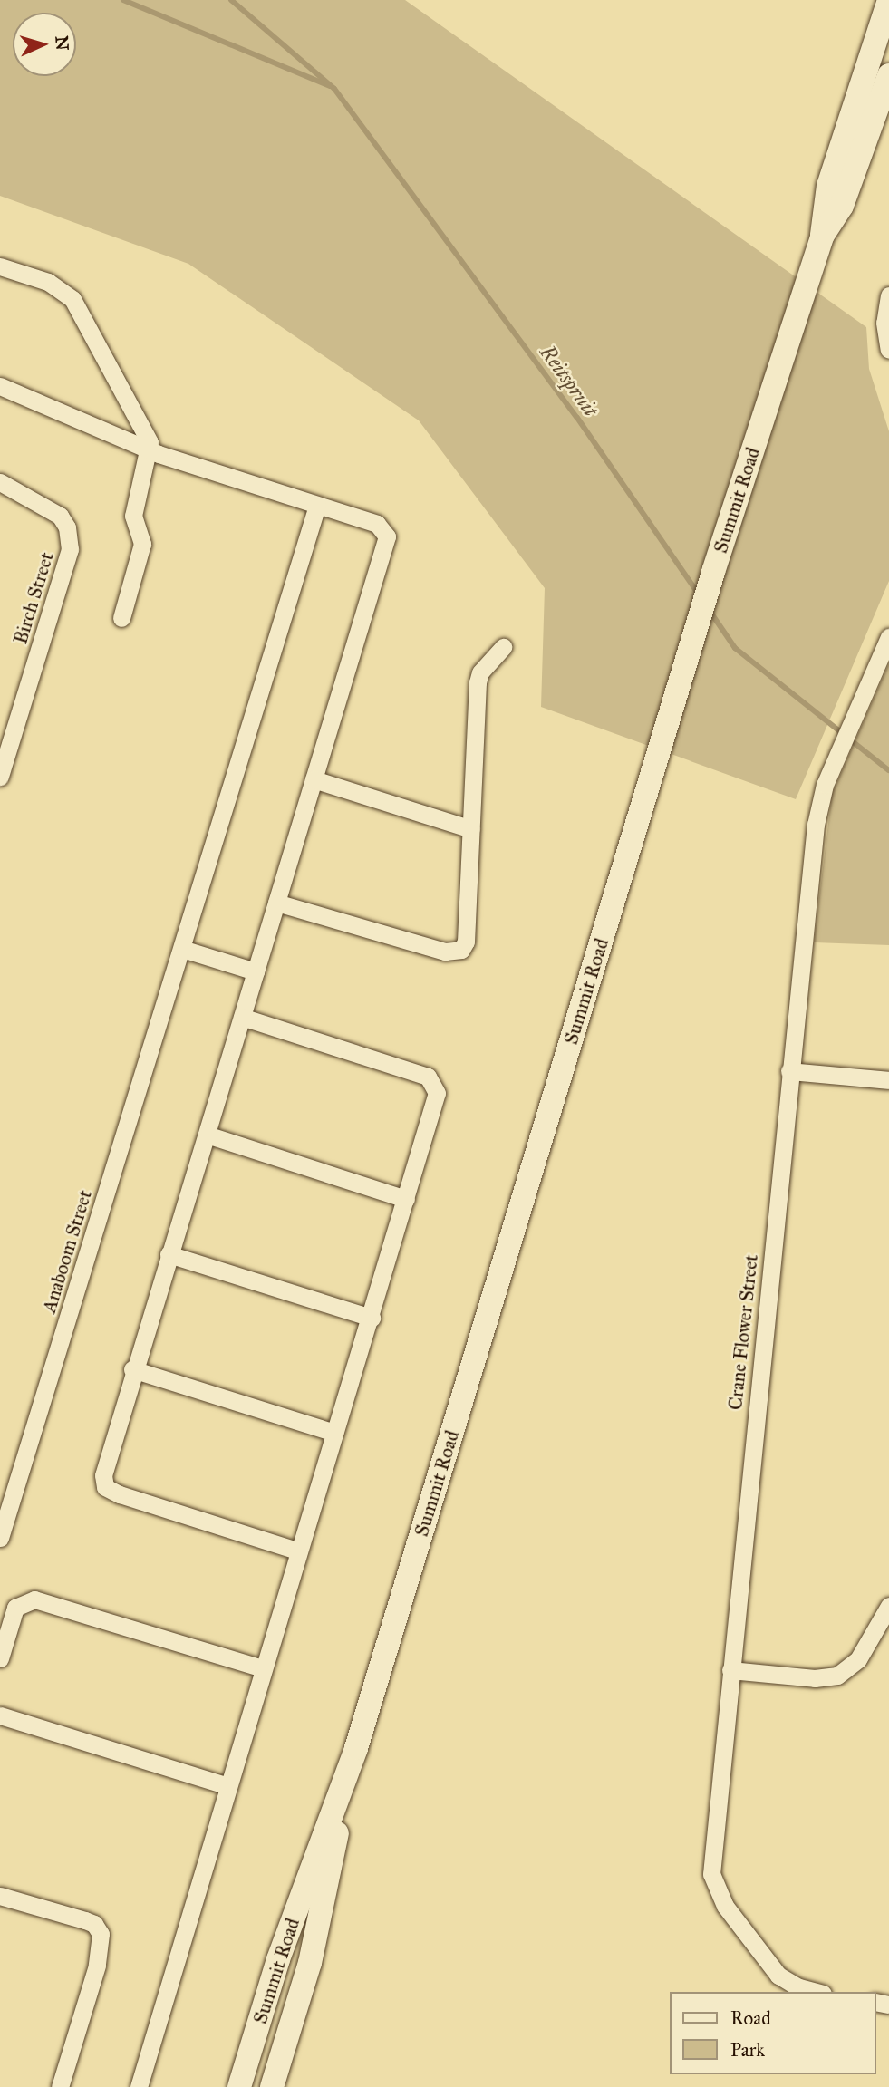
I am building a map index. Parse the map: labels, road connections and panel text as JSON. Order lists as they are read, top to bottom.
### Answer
{
  "streets": {
    "main road": ["Summit Road"],
    "street": ["Birch Street", "Anaboom Street", "Crane Flower Street"]
  },
  "water": ["Reitspruit"],
  "legend": ["Road", "Park"],
  "north": "right"
}
